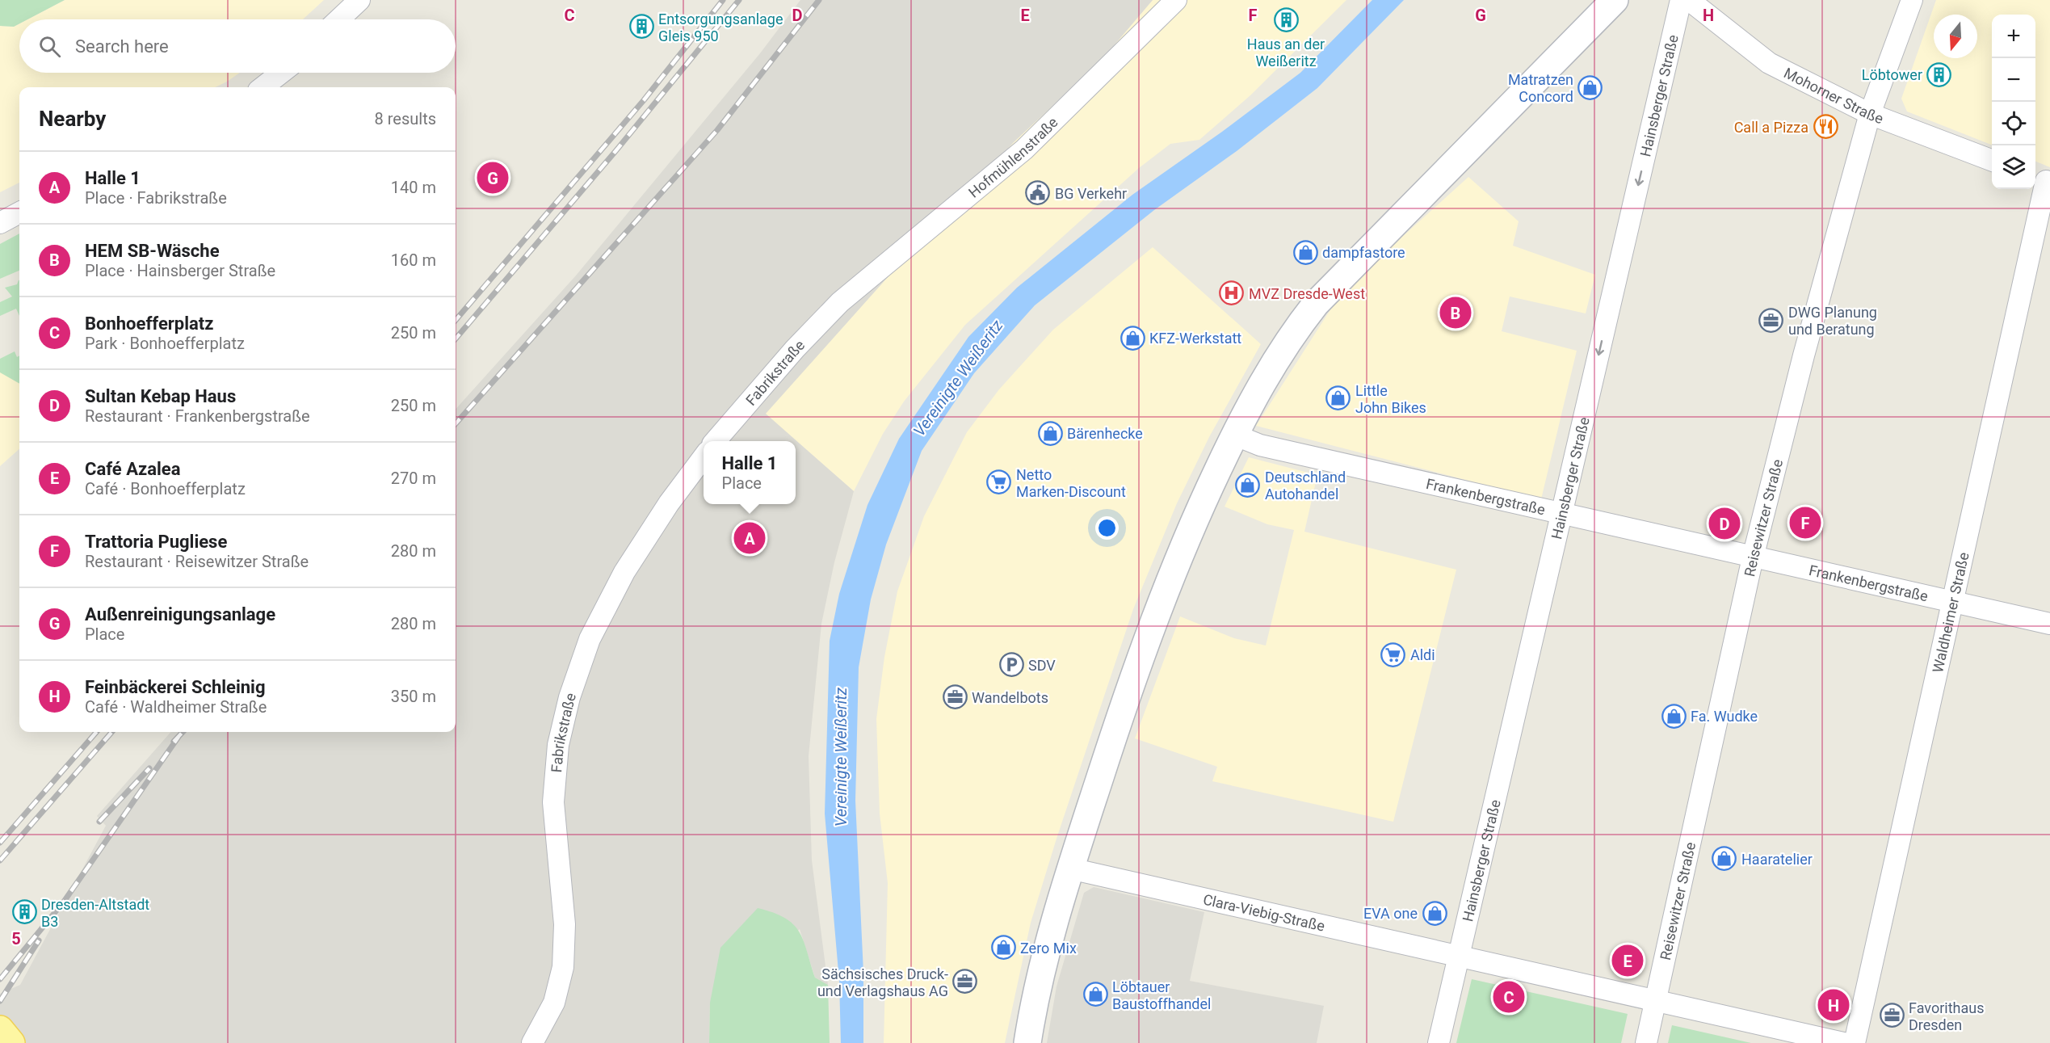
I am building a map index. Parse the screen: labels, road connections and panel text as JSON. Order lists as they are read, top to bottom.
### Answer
{
  "streets": {
    "street": [
      "Mohorner Straße",
      "Hainsberger Straße",
      "Hofmühlenstraße",
      "Fabrikstraße",
      "Frankenbergstraße",
      "Reisewitzer Straße",
      "Waldheimer Straße",
      "Clara-Viebig-Straße"
    ]
  },
  "crossings": [
    ["Mohorner Straße", "Reisewitzer Straße"],
    ["Hainsberger Straße", "Frankenbergstraße"],
    ["Hainsberger Straße", "Clara-Viebig-Straße"],
    ["Hofmühlenstraße", "Fabrikstraße"],
    ["Frankenbergstraße", "Reisewitzer Straße"],
    ["Frankenbergstraße", "Waldheimer Straße"],
    ["Reisewitzer Straße", "Clara-Viebig-Straße"]
  ],
  "one_way": ["Hainsberger Straße"],
  "water": ["Vereinigte Weißeritz"],
  "places": {
    "building": [
      "Haus an der Weißeritz",
      "Entsorgungsanlage Gleis 950",
      "Löbtower",
      "Dresden-Altstadt B3"
    ],
    "shop": [
      "Matratzen Concord",
      "dampfastore",
      "KFZ-Werkstatt",
      "Little John Bikes",
      "Bärenhecke",
      "Deutschland Autohandel",
      "Fa. Wudke",
      "Haaratelier",
      "EVA one",
      "Zero Mix",
      "Löbtauer Baustoffhandel"
    ],
    "restaurant": ["Call a Pizza"],
    "public building": ["BG Verkehr"],
    "hospital": ["MVZ Dresde-West"],
    "office": [
      "DWG Planung und Beratung",
      "Wandelbots",
      "Sächsisches Druck- und Verlagshaus AG",
      "Favorithaus Dresden"
    ],
    "supermarket": ["Netto Marken-Discount", "Aldi"],
    "parking": ["SDV"]
  },
  "north": "bottom",
  "page": {
    "map_buttons": ["+", "−"],
    "search": "Search here",
    "heading": ["Nearby", "8 results"],
    "list": [
      {
        "mark": "A",
        "name": "Halle 1",
        "note": "Place · Fabrikstraße",
        "value": "140 m"
      },
      {
        "mark": "B",
        "name": "HEM SB-Wäsche",
        "note": "Place · Hainsberger Straße",
        "value": "160 m"
      },
      {
        "mark": "C",
        "name": "Bonhoefferplatz",
        "note": "Park · Bonhoefferplatz",
        "value": "250 m"
      },
      {
        "mark": "D",
        "name": "Sultan Kebap Haus",
        "note": "Restaurant · Frankenbergstraße",
        "value": "250 m"
      },
      {
        "mark": "E",
        "name": "Café Azalea",
        "note": "Café · Bonhoefferplatz",
        "value": "270 m"
      },
      {
        "mark": "F",
        "name": "Trattoria Pugliese",
        "note": "Restaurant · Reisewitzer Straße",
        "value": "280 m"
      },
      {
        "mark": "G",
        "name": "Außenreinigungsanlage",
        "note": "Place",
        "value": "280 m"
      },
      {
        "mark": "H",
        "name": "Feinbäckerei Schleinig",
        "note": "Café · Waldheimer Straße",
        "value": "350 m"
      }
    ],
    "pins": [
      "G",
      "B",
      "F",
      "D",
      "A",
      "E",
      "C",
      "H"
    ],
    "popup": ["Halle 1", "Place"]
  },
  "grid": {
    "columns": [
      "C",
      "D",
      "E",
      "F",
      "G",
      "H"
    ],
    "rows": ["5"]
  }
}
